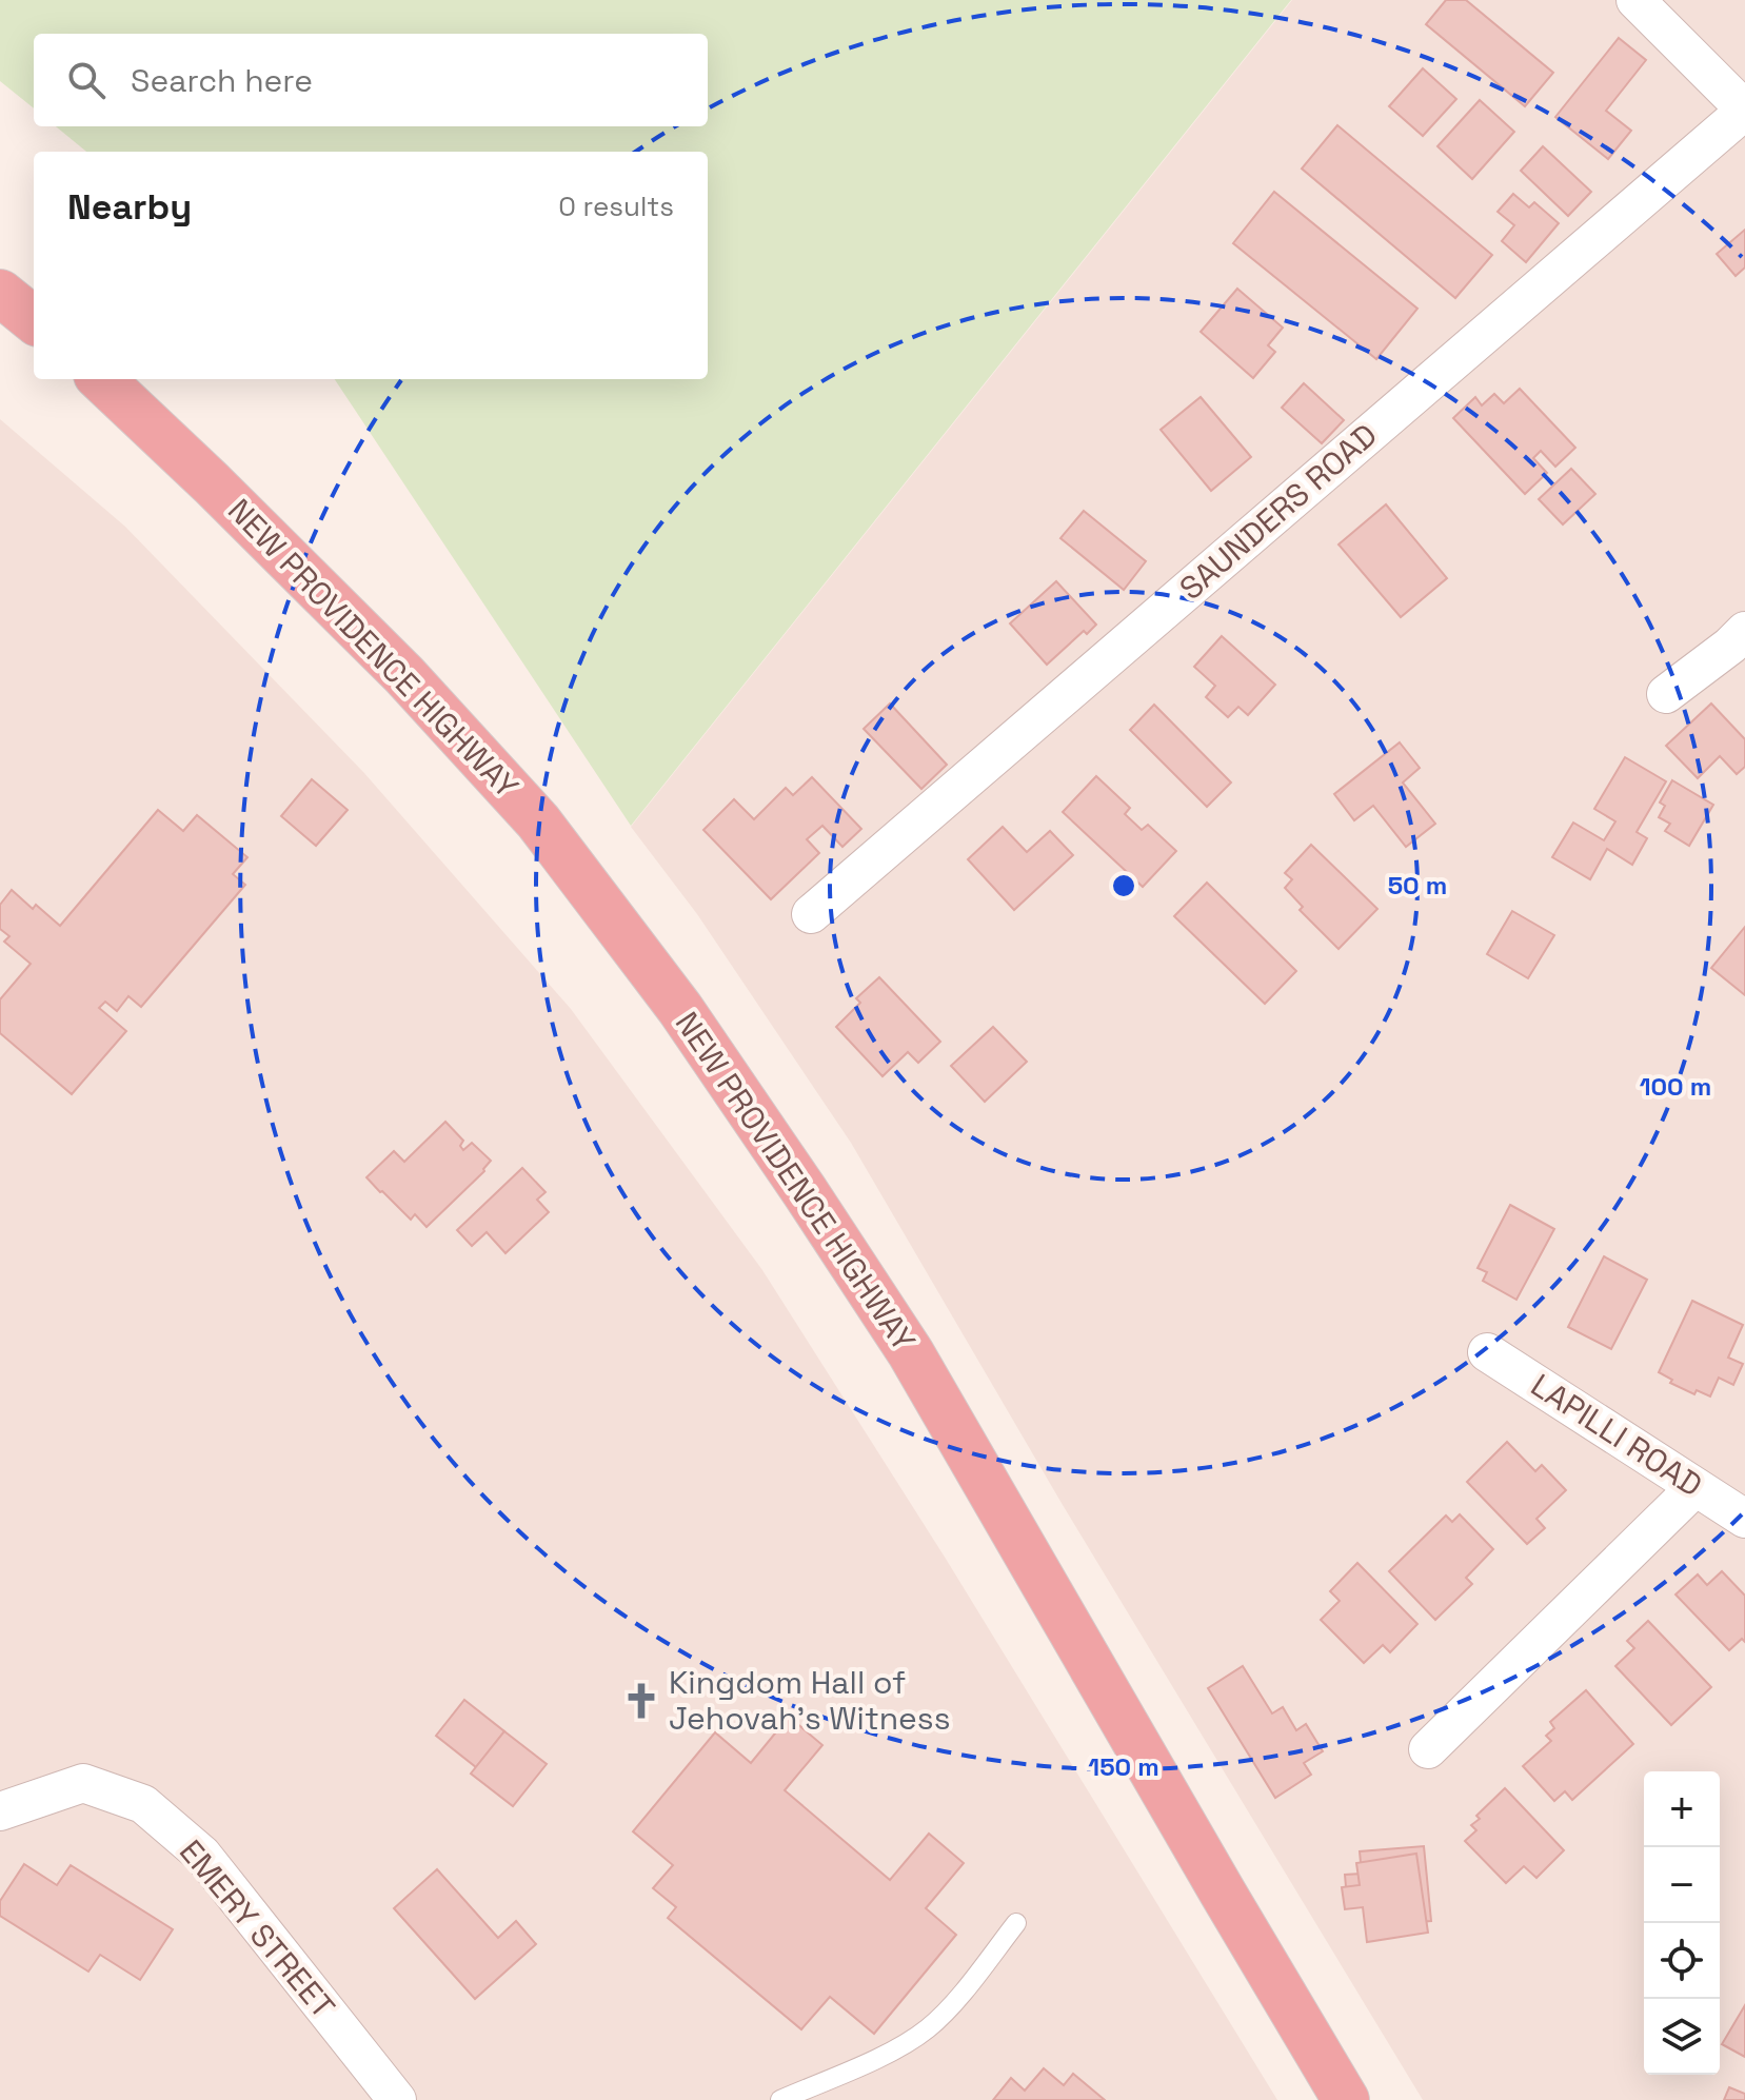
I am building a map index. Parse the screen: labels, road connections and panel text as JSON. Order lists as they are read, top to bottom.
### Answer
{
  "streets": {
    "highway": ["NEW PROVIDENCE HIGHWAY"],
    "street": ["SAUNDERS ROAD", "LAPILLI ROAD", "EMERY STREET"]
  },
  "places": {
    "church": ["Kingdom Hall of Jehovah’s Witness"]
  },
  "page": {
    "search": "Search here",
    "heading": ["Nearby", "0 results"],
    "map_buttons": ["+", "−"]
  },
  "rings": ["50 m", "100 m", "150 m"]
}
